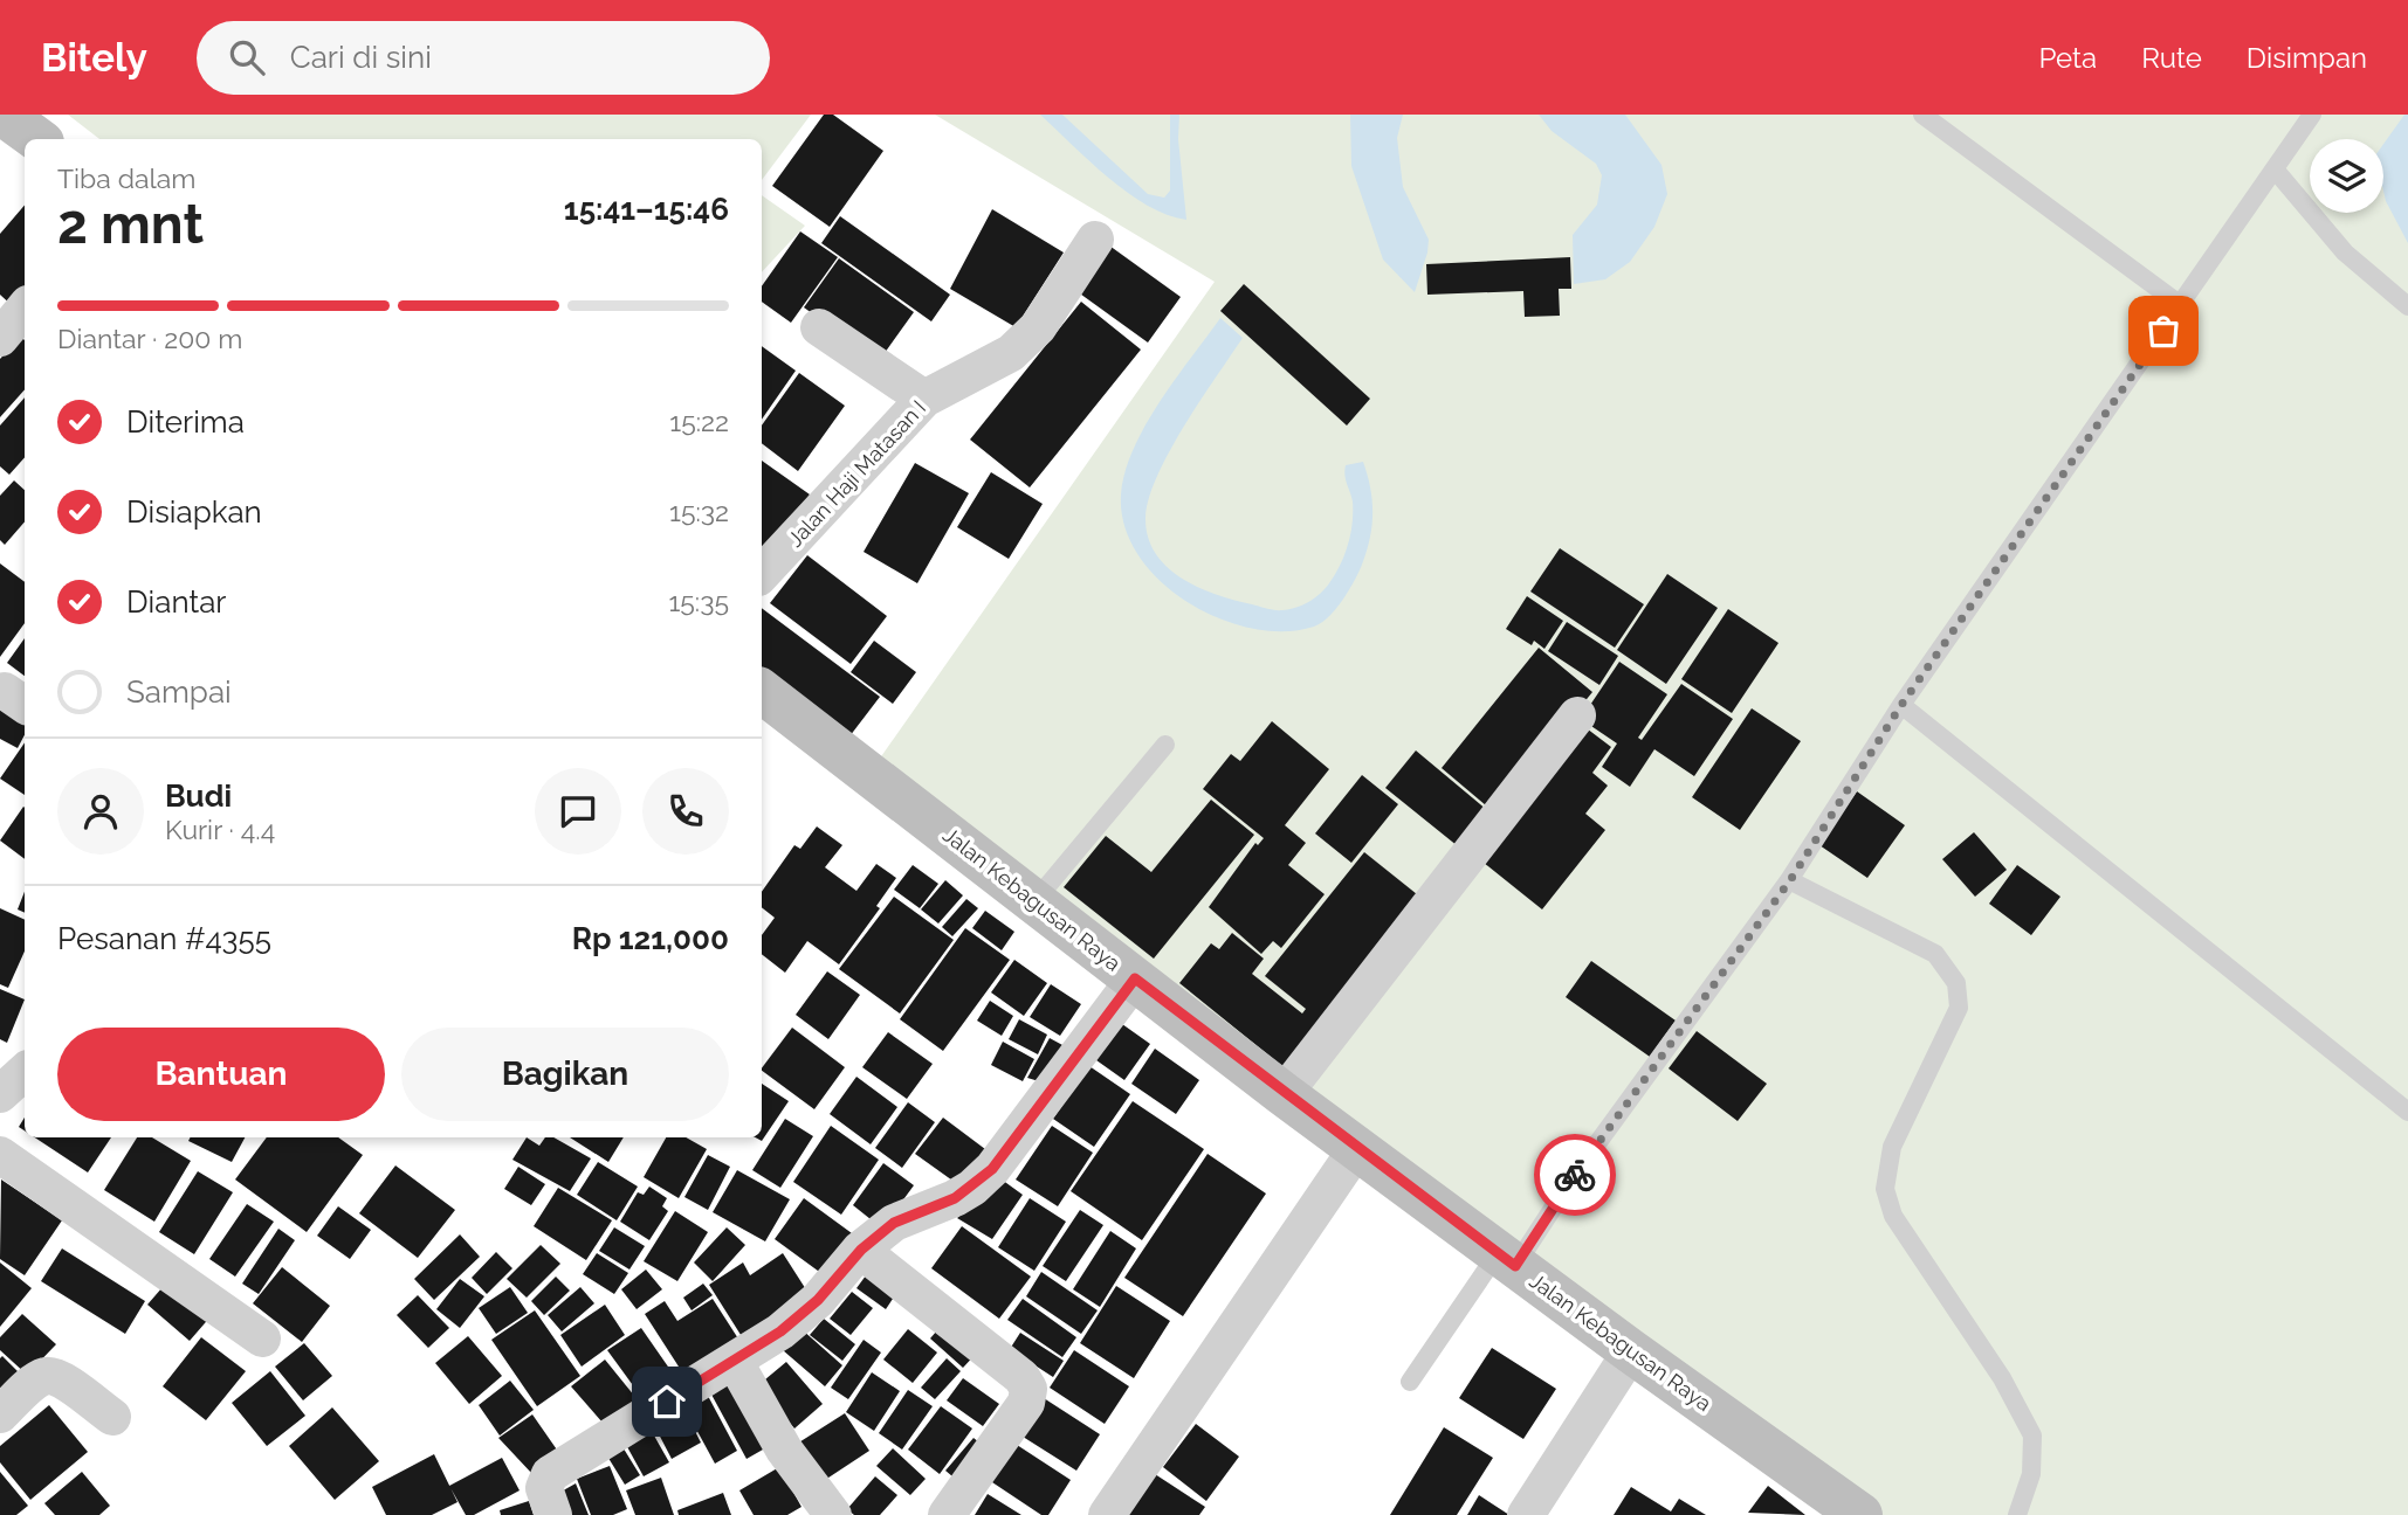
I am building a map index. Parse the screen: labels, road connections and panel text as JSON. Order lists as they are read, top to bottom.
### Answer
{
  "streets": {
    "main road": ["Jalan Kebagusan Raya"],
    "street": ["Jalan Haji Matasan I"]
  },
  "page": {
    "header": "Bitely",
    "search": "Cari di sini",
    "nav": ["Peta", "Rute", "Disimpan"],
    "heading": ["2 mnt", "Tiba dalam", "15:41–15:46"],
    "panel": [
      "Budi",
      "Kurir · 4.4",
      "Pesanan #4355",
      "Rp 121,000"
    ],
    "bar": "Diantar · 200 m",
    "list": [
      ["Diterima", "15:22"],
      ["Disiapkan", "15:32"],
      ["Diantar", "15:35"],
      "Sampai"
    ],
    "buttons": ["Bantuan", "Bagikan"]
  }
}
